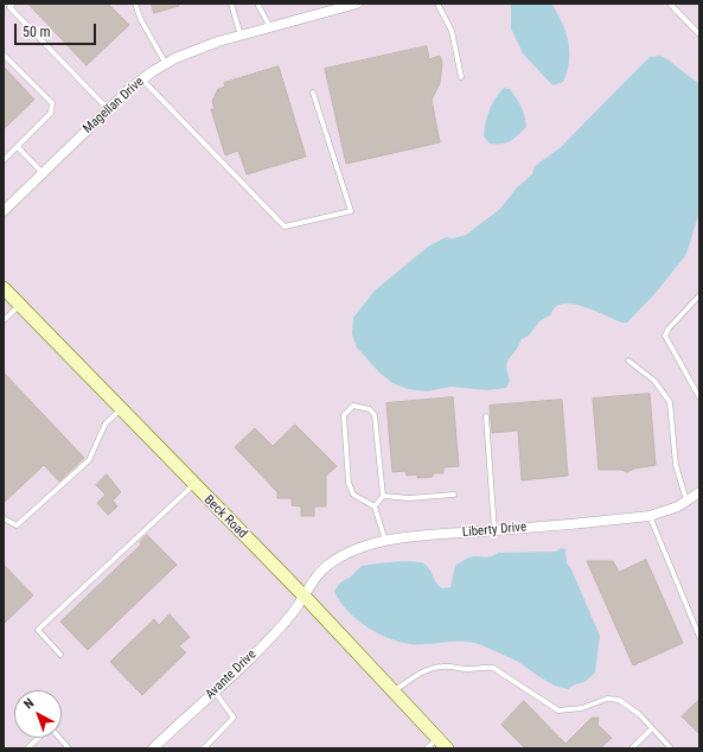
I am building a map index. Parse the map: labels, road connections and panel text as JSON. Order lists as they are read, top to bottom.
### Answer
{
  "streets": {
    "street": [
      "Magellan Drive",
      "Beck Road",
      "Liberty Drive",
      "Avante Drive"
    ]
  },
  "crossings": [
    ["Beck Road", "Liberty Drive"],
    ["Beck Road", "Avante Drive"],
    ["Liberty Drive", "Avante Drive"]
  ],
  "scale_bar": "50 m",
  "north": "top left"
}
